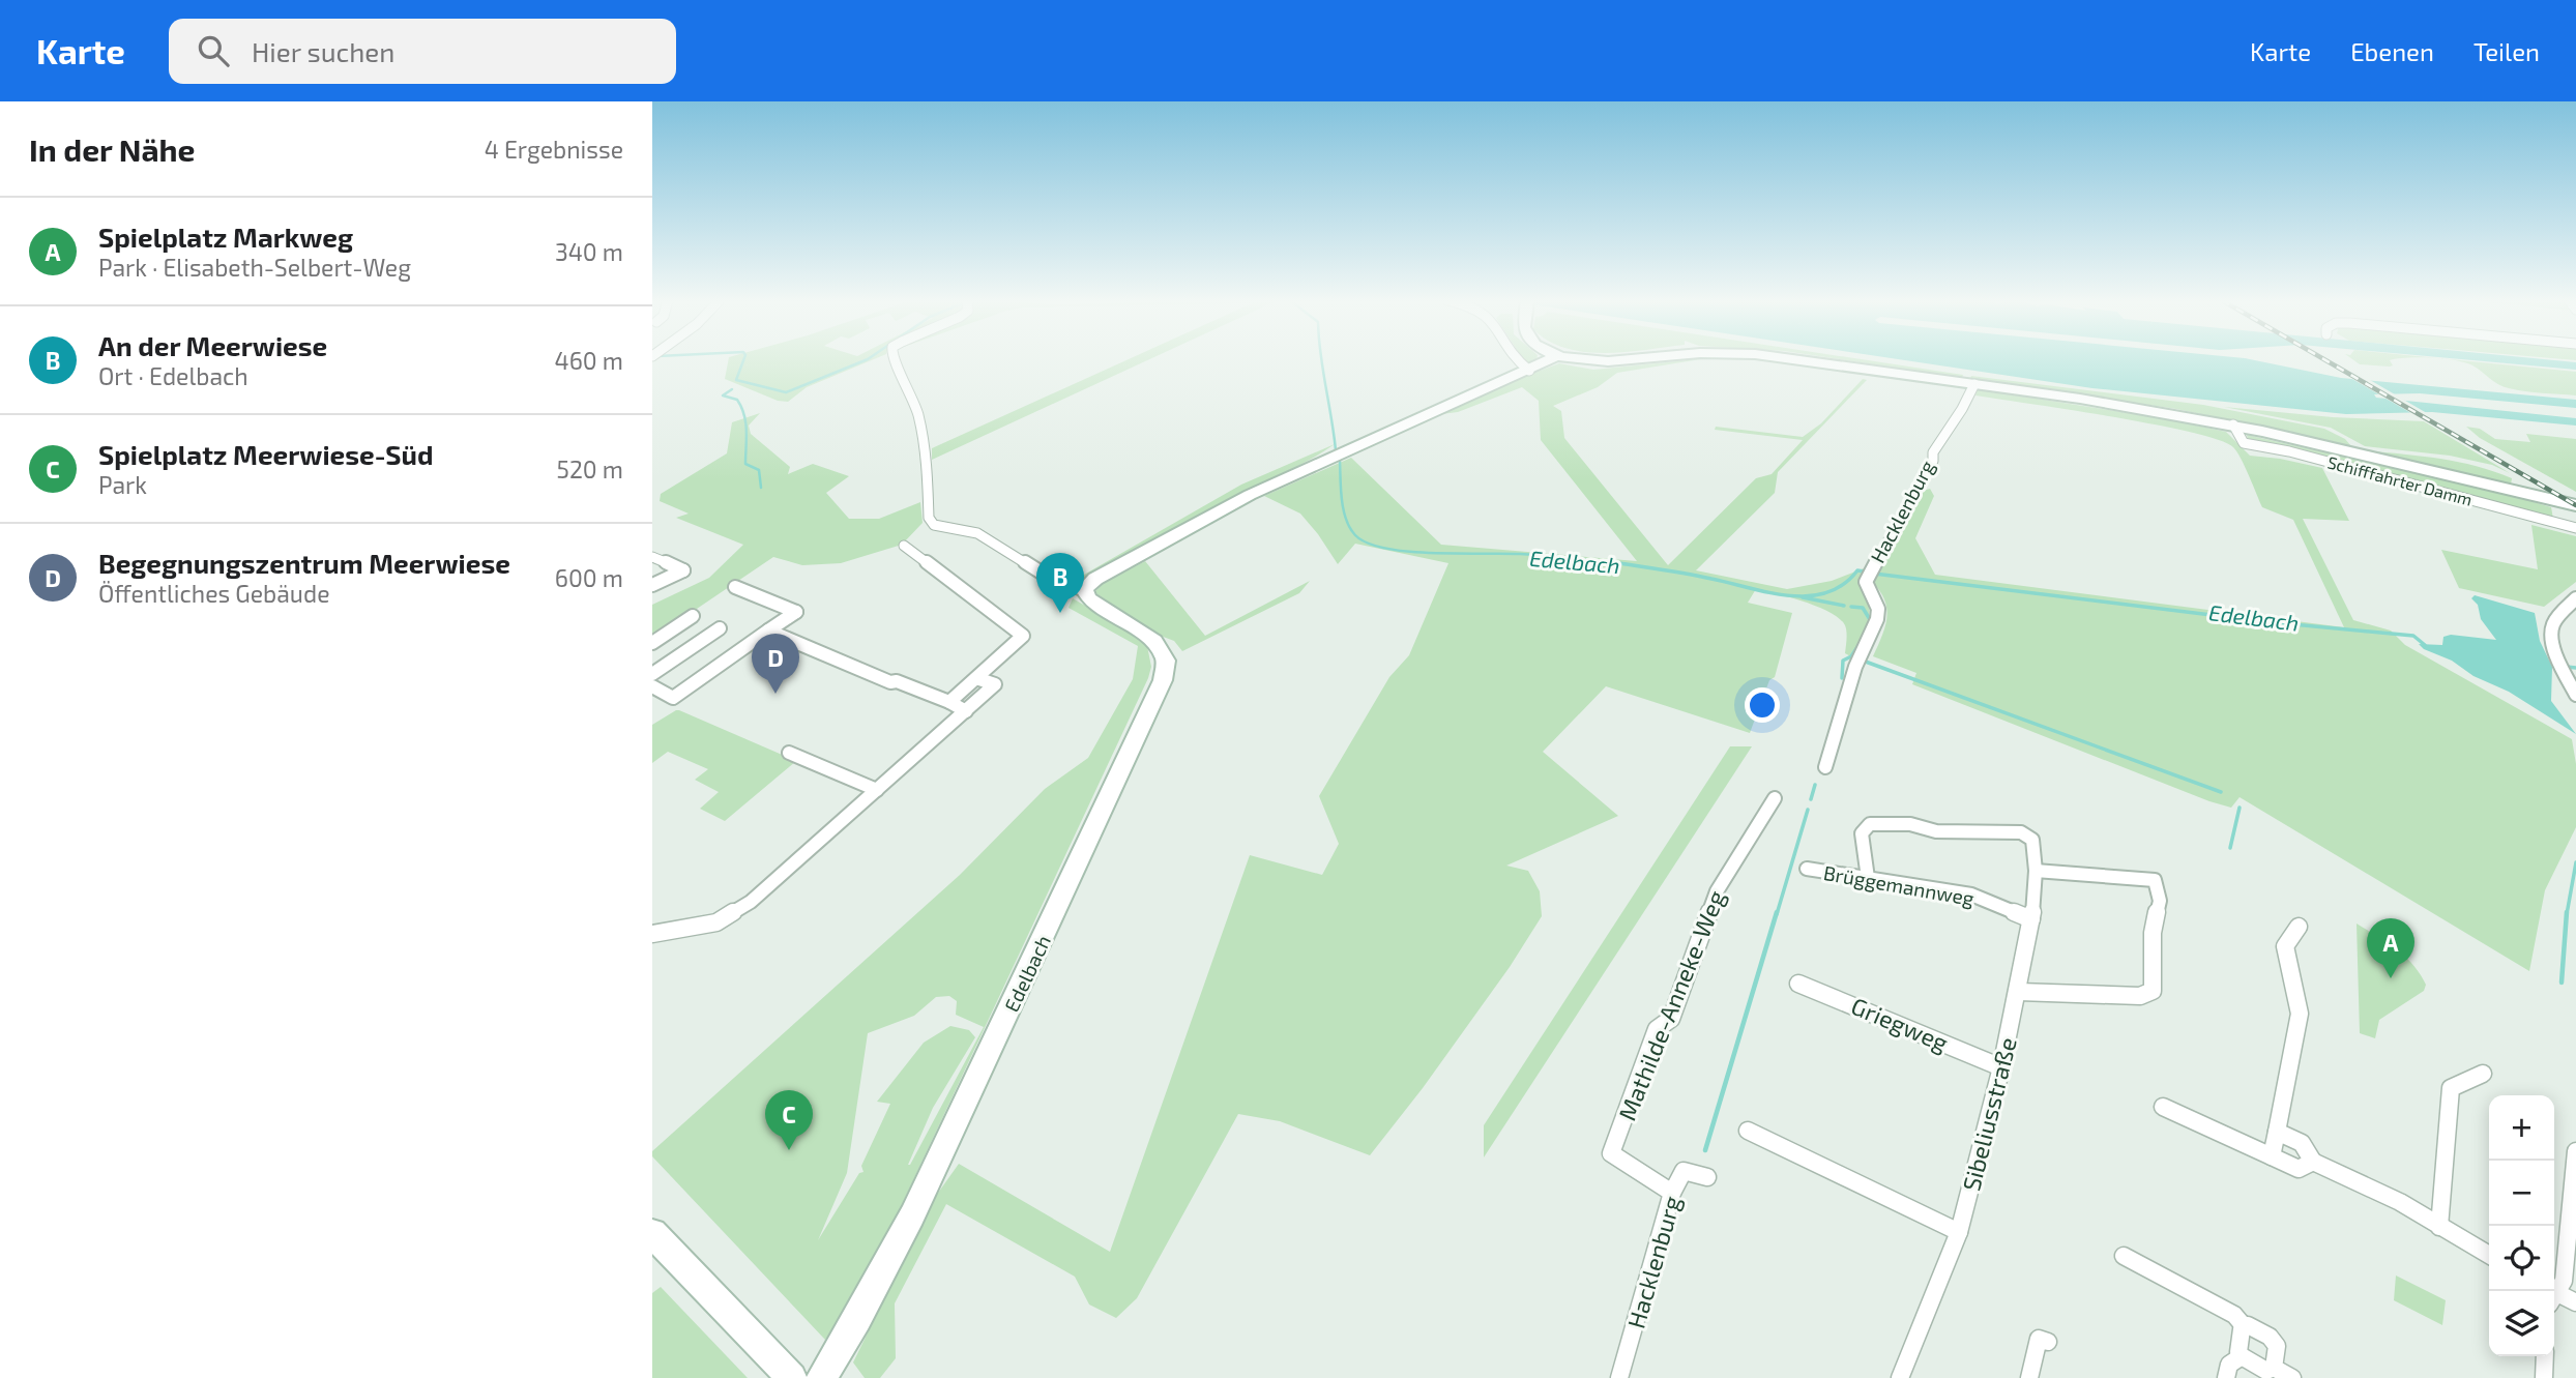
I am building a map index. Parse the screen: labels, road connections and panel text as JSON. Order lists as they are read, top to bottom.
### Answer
{
  "streets": {
    "street": [
      "Schifffahrter Damm",
      "Hacklenburg",
      "Brüggemannweg",
      "Edelbach",
      "Mathilde-Anneke-Weg",
      "Griegweg",
      "Sibeliusstraße"
    ]
  },
  "crossings": [
    ["Schifffahrter Damm", "Hacklenburg"],
    ["Hacklenburg", "Mathilde-Anneke-Weg"],
    ["Brüggemannweg", "Sibeliusstraße"],
    ["Griegweg", "Sibeliusstraße"]
  ],
  "water": ["Edelbach"],
  "page": {
    "header": "Karte",
    "search": "Hier suchen",
    "nav": ["Karte", "Ebenen", "Teilen"],
    "heading": ["In der Nähe", "4 Ergebnisse"],
    "list": [
      {
        "mark": "A",
        "name": "Spielplatz Markweg",
        "note": "Park · Elisabeth-Selbert-Weg",
        "value": "340 m"
      },
      {
        "mark": "B",
        "name": "An der Meerwiese",
        "note": "Ort · Edelbach",
        "value": "460 m"
      },
      {
        "mark": "C",
        "name": "Spielplatz Meerwiese-Süd",
        "note": "Park",
        "value": "520 m"
      },
      {
        "mark": "D",
        "name": "Begegnungszentrum Meerwiese",
        "note": "Öffentliches Gebäude",
        "value": "600 m"
      }
    ],
    "pins": [
      "B",
      "D",
      "A",
      "C"
    ],
    "map_buttons": ["+", "−"]
  }
}
